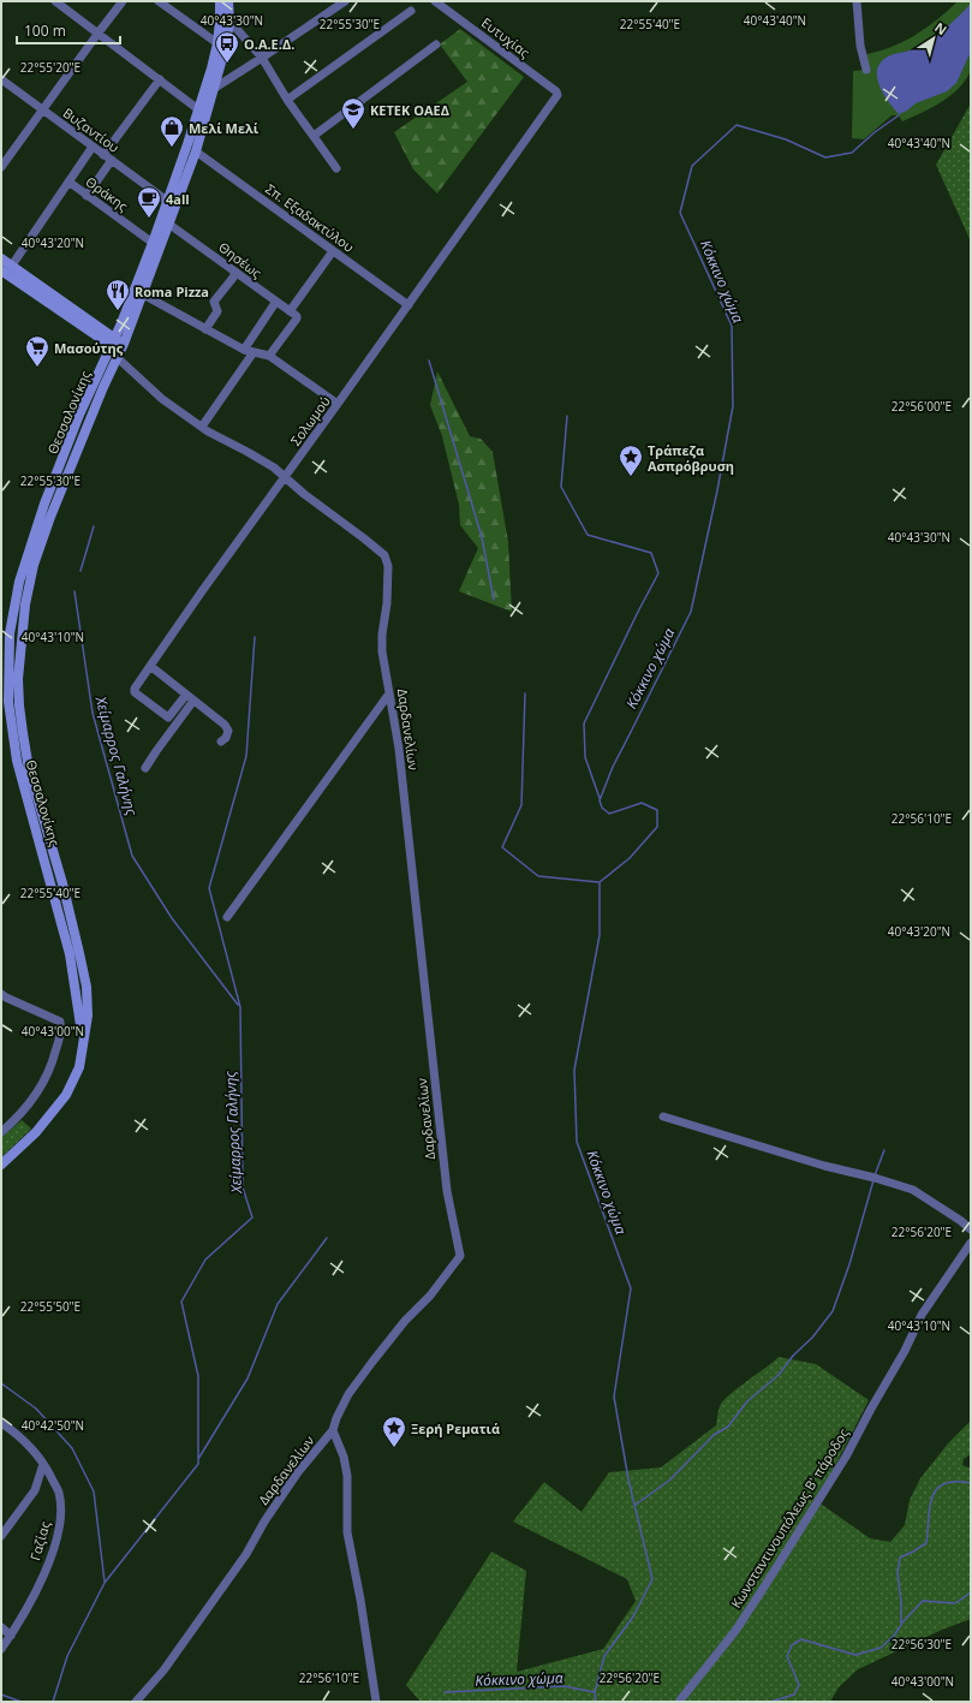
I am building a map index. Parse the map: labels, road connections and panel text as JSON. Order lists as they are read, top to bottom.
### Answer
{
  "streets": {
    "main road": ["Θεσσαλονίκης"],
    "street": [
      "Ευτυχίας",
      "Βυζαντίου",
      "Θράκης",
      "Σπ. Εξαδακτύλου",
      "Θησέως",
      "Σολωμού",
      "Δαρδανελίων",
      "Κωνσταντινουπόλεως Β' πάροδος",
      "Γαζίας"
    ]
  },
  "crossings": [
    ["Ευτυχίας", "Σολωμού"],
    ["Βυζαντίου", "Θεσσαλονίκης"],
    ["Θράκης", "Θεσσαλονίκης"],
    ["Σπ. Εξαδακτύλου", "Θεσσαλονίκης"],
    ["Σπ. Εξαδακτύλου", "Σολωμού"],
    ["Θησέως", "Θεσσαλονίκης"],
    ["Θεσσαλονίκης", "Δαρδανελίων"],
    ["Σολωμού", "Δαρδανελίων"]
  ],
  "water": ["Κόκκινο χώμα", "Χείμαρρος Γαλήνης"],
  "places": {
    "bus stop": ["Ο.Α.Ε.Δ."],
    "school or university": ["ΚΕΤΕΚ ΟΑΕΔ"],
    "shop": ["Μελί Μελί"],
    "cafe": ["4all"],
    "restaurant": ["Roma Pizza"],
    "supermarket": ["Μασούτης"],
    "place": ["Τράπεζα Ασπρόβρυση", "Ξερή Ρεματιά"]
  },
  "scale_bar": "100 m",
  "north": "top right",
  "coordinates": [
    "40°43'30\"N",
    "40°43'40\"N",
    "22°55'30\"E",
    "22°55'40\"E",
    "22°55'20\"E",
    "40°43'20\"N",
    "22°56'00\"E",
    "40°43'10\"N",
    "22°56'10\"E",
    "40°43'00\"N",
    "22°56'20\"E",
    "22°55'50\"E",
    "40°42'50\"N",
    "22°56'30\"E"
  ]
}
